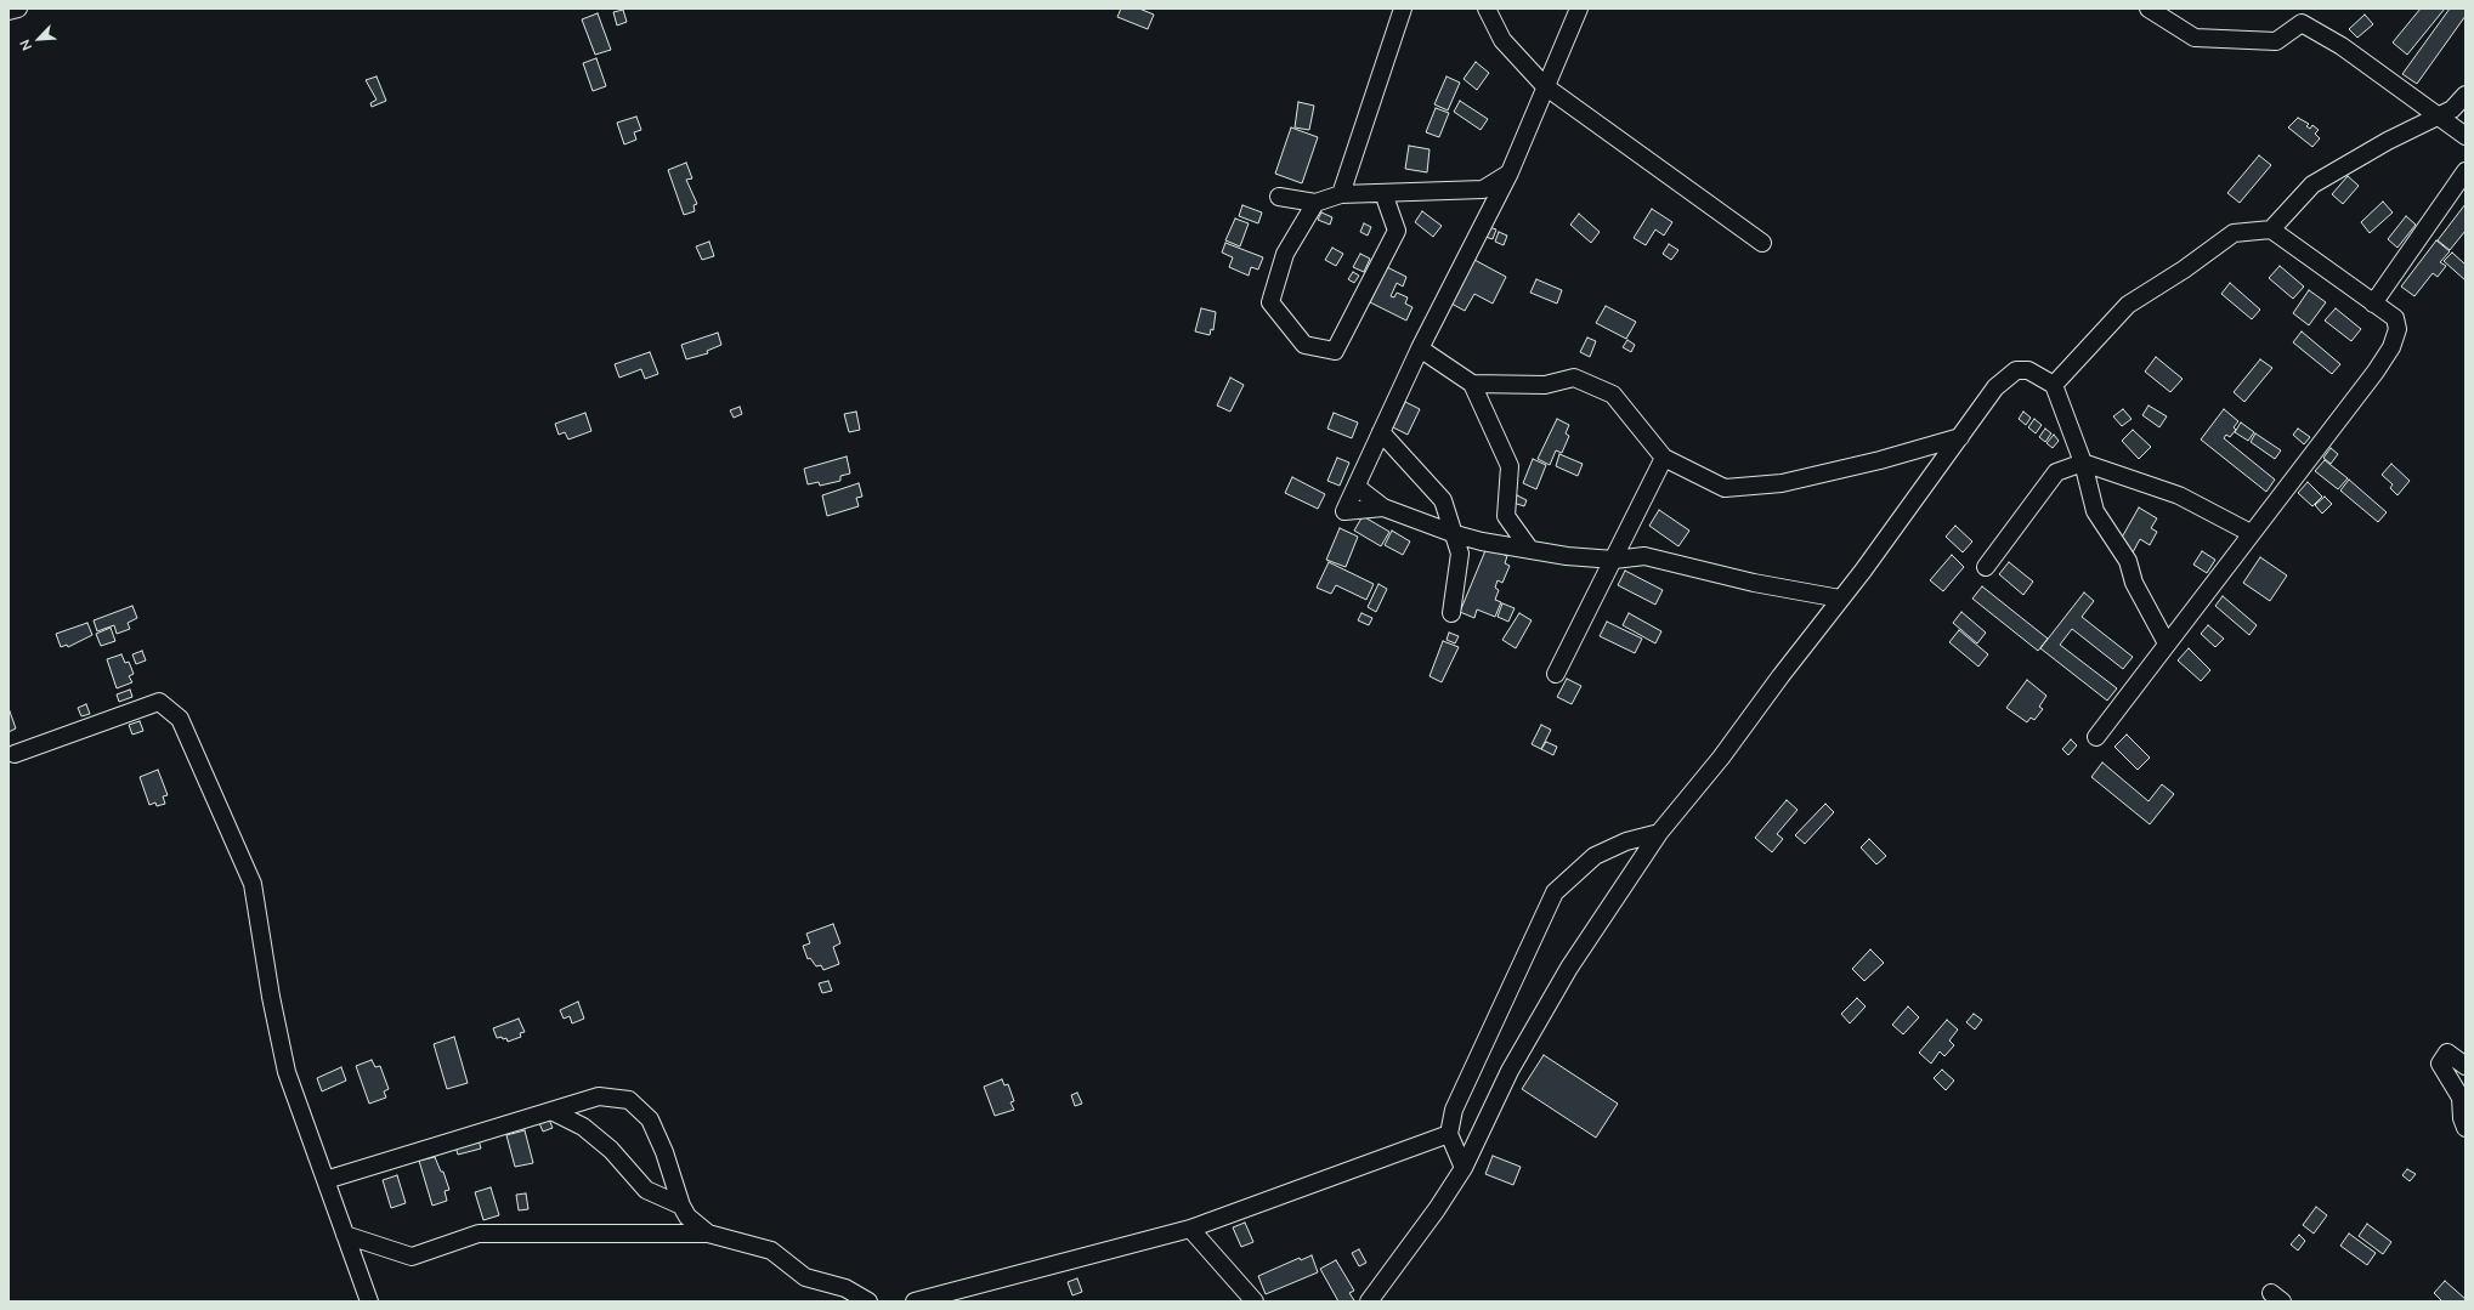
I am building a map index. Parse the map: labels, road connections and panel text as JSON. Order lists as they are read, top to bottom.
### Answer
{
  "north": "bottom left"
}
